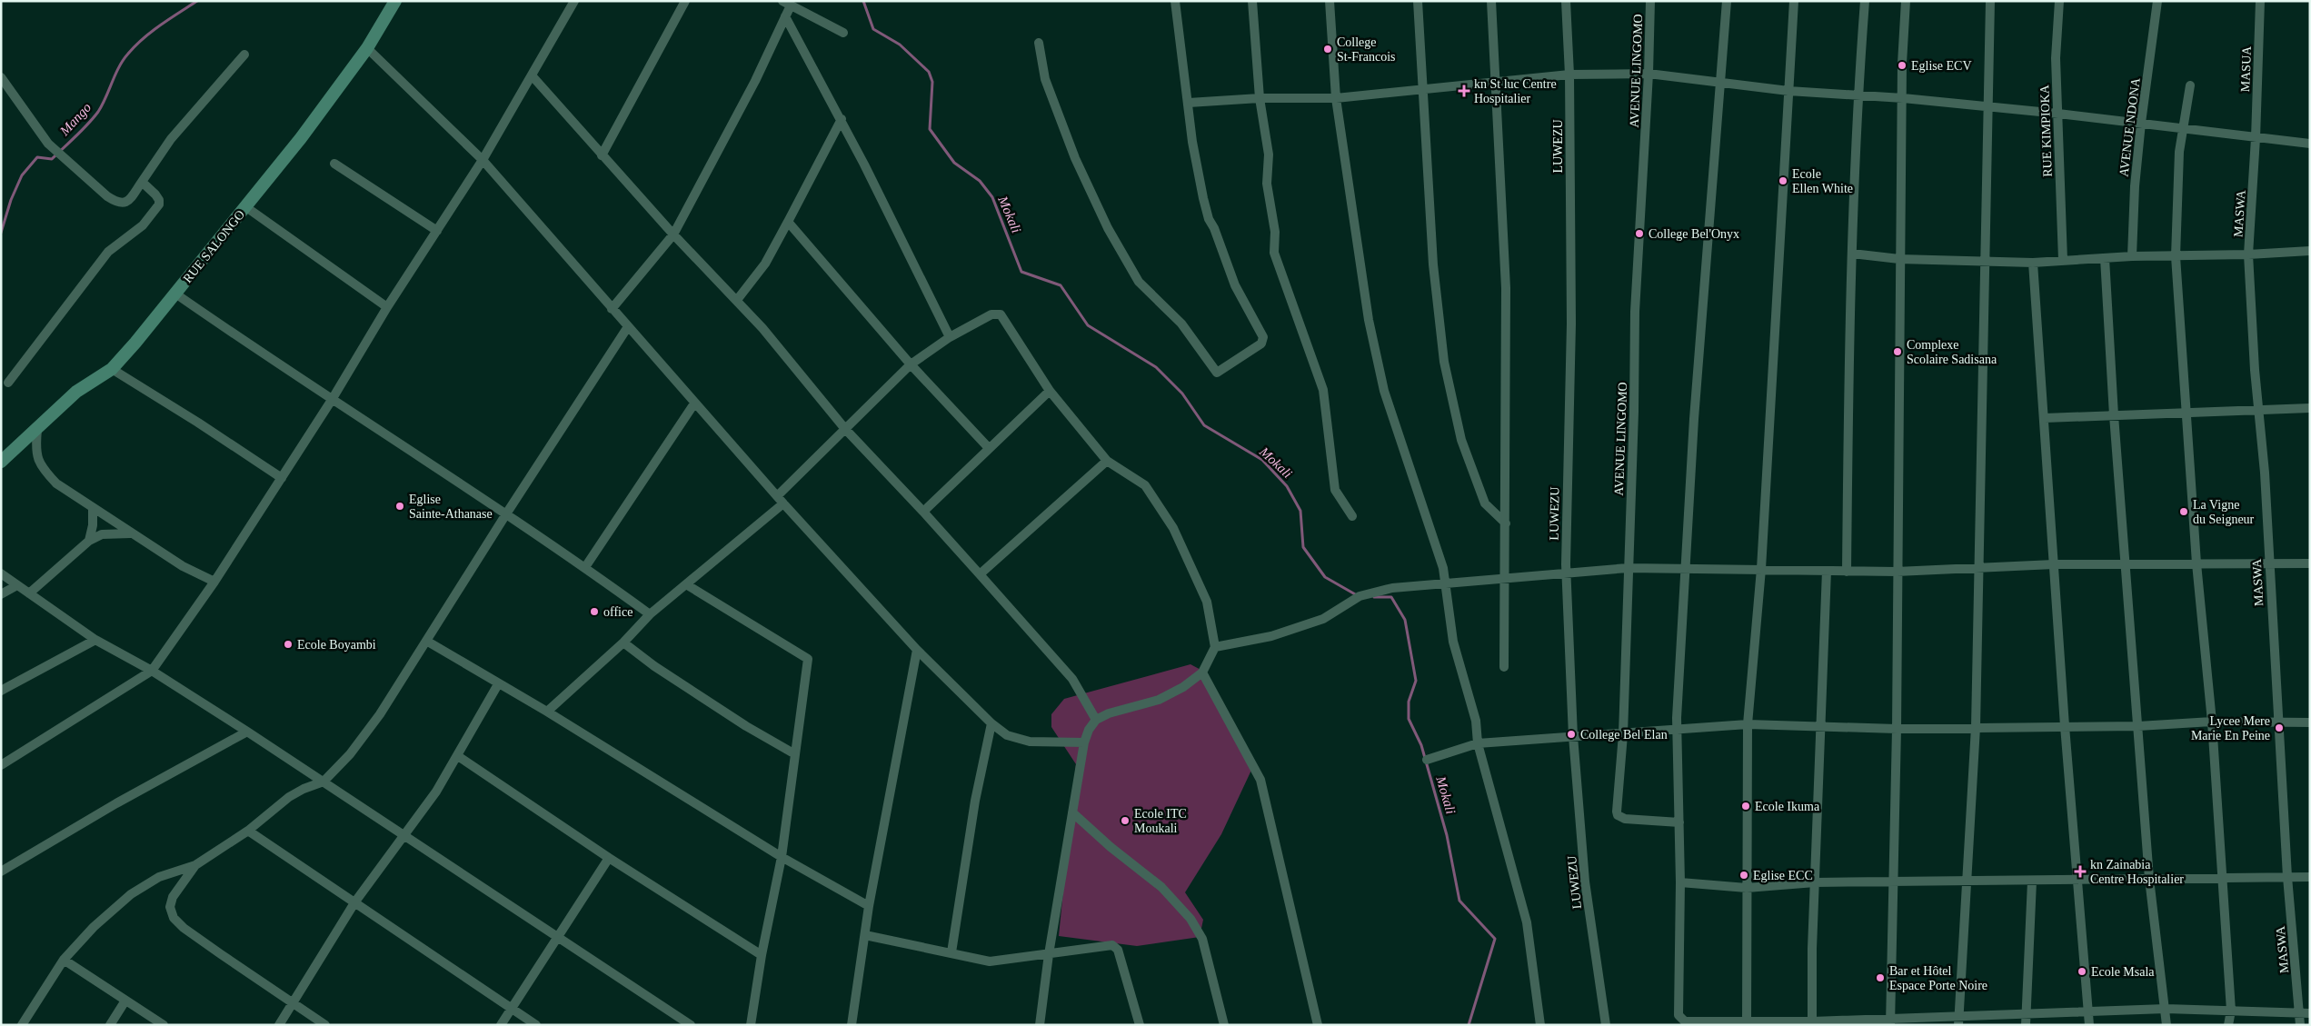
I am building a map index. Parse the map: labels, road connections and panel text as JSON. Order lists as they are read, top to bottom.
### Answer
{
  "streets": {
    "street": [
      "MASUA",
      "AVENUE LINGOMO",
      "AVENUE NDONA",
      "RUE KIMPIOKA",
      "LUWEZU",
      "MASWA",
      "RUE SALONGO"
    ]
  },
  "crossings": [
    ["MASUA", "MASWA"]
  ],
  "water": ["Mango", "Mokali"],
  "places": {
    "other": [
      "College St-Francois",
      "Eglise ECV",
      "Ecole Ellen White",
      "College Bel'Onyx",
      "Complexe Scolaire Sadisana",
      "Eglise Sainte-Athanase",
      "La Vigne du Seigneur",
      "office",
      "Ecole Boyambi",
      "Lycee Mere Marie En Peine",
      "College Bel Elan",
      "Ecole Ikuma",
      "Ecole ITC Moukali",
      "Eglise ECC",
      "Ecole Msala",
      "Bar et Hôtel Espace Porte Noire"
    ],
    "health": ["kn St luc Centre Hospitalier", "kn Zainabia Centre Hospitalier"]
  }
}
